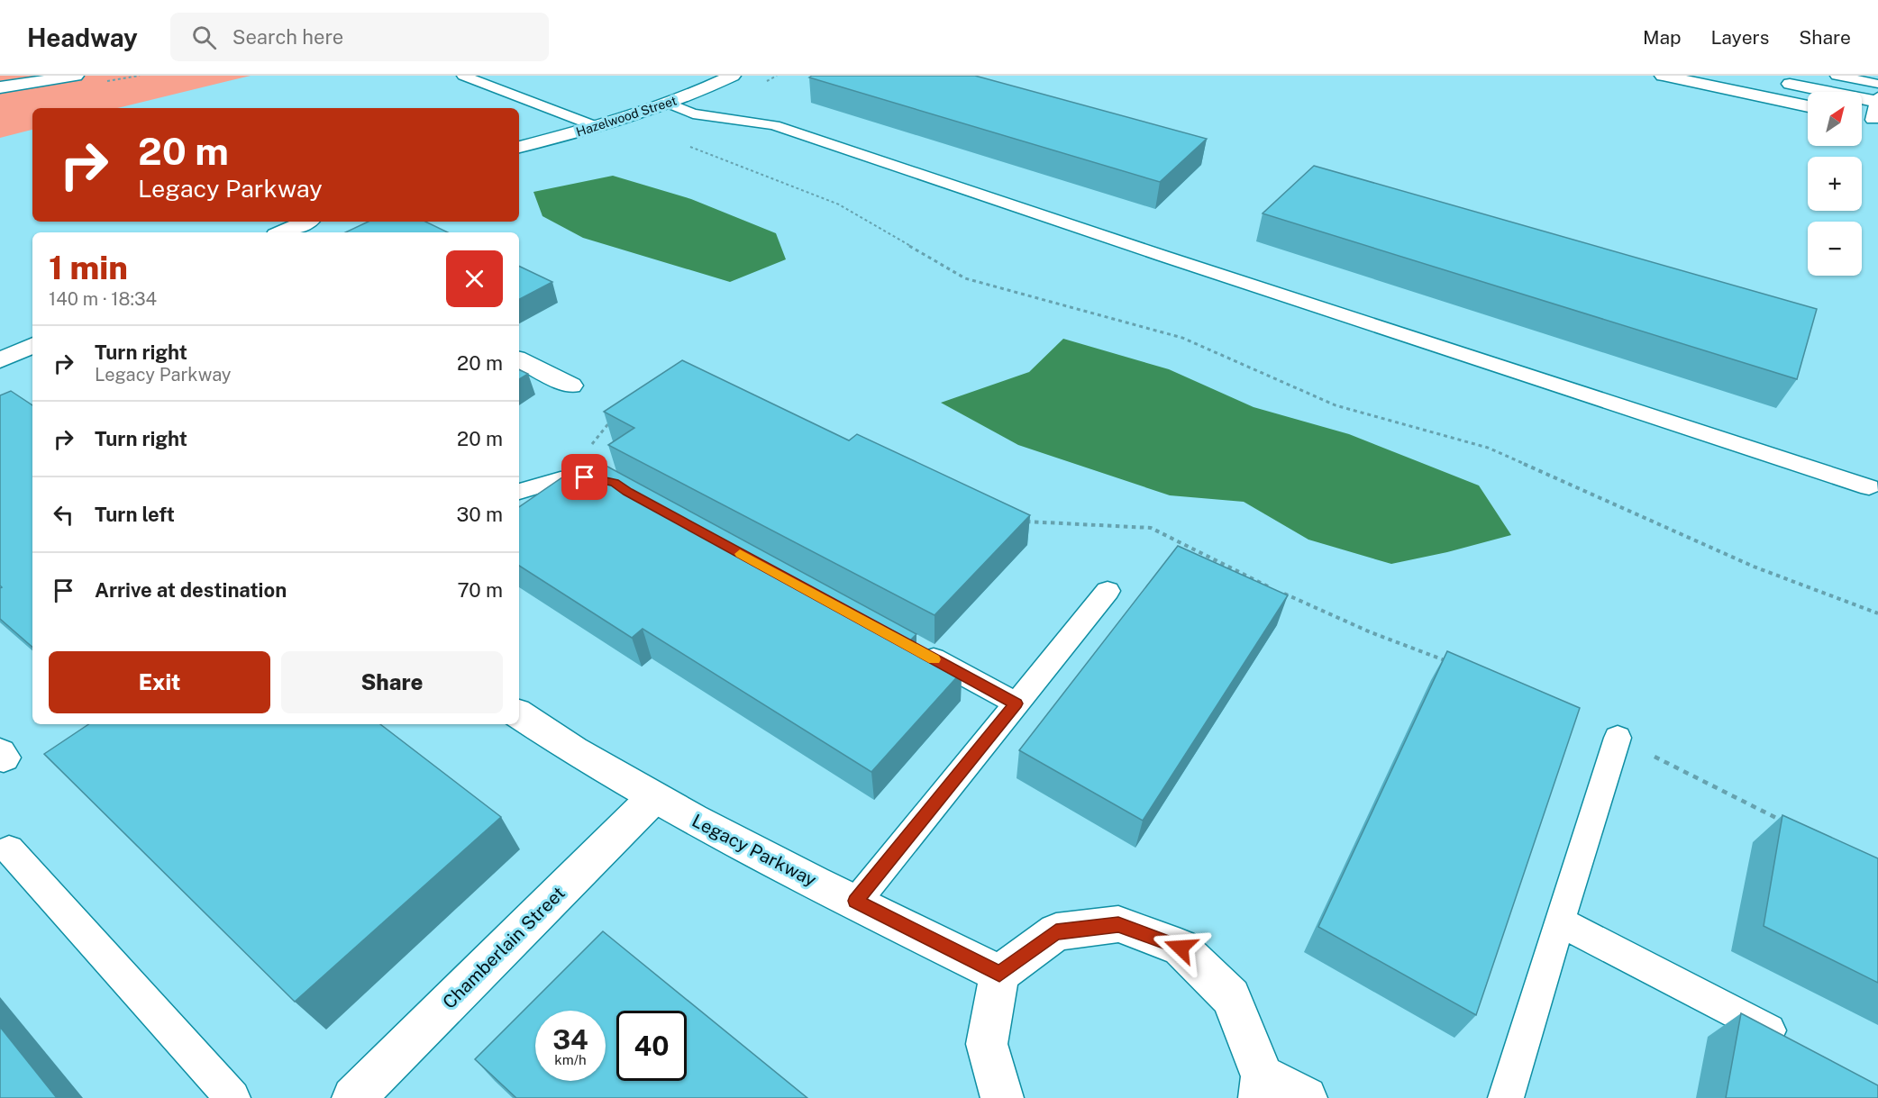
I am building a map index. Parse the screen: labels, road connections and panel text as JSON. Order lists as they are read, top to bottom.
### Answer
{
  "streets": {
    "street": ["Hazelwood Street", "Legacy Parkway", "Chamberlain Street"]
  },
  "crossings": [
    ["Legacy Parkway", "Chamberlain Street"]
  ],
  "north": "top right",
  "page": {
    "header": "Headway",
    "search": "Search here",
    "nav": ["Map", "Layers", "Share"],
    "map_buttons": ["+", "−"],
    "turn": ["20 m", "Legacy Parkway"],
    "heading": ["1 min", "140 m · 18:34"],
    "list": [
      {
        "name": "Turn right",
        "note": "Legacy Parkway",
        "value": "20 m"
      },
      {
        "name": "Turn right",
        "value": "20 m"
      },
      {
        "name": "Turn left",
        "value": "30 m"
      },
      {
        "name": "Arrive at destination",
        "value": "70 m"
      }
    ],
    "buttons": ["Exit", "Share"],
    "speed": "34 km/h",
    "limit": "40"
  }
}
